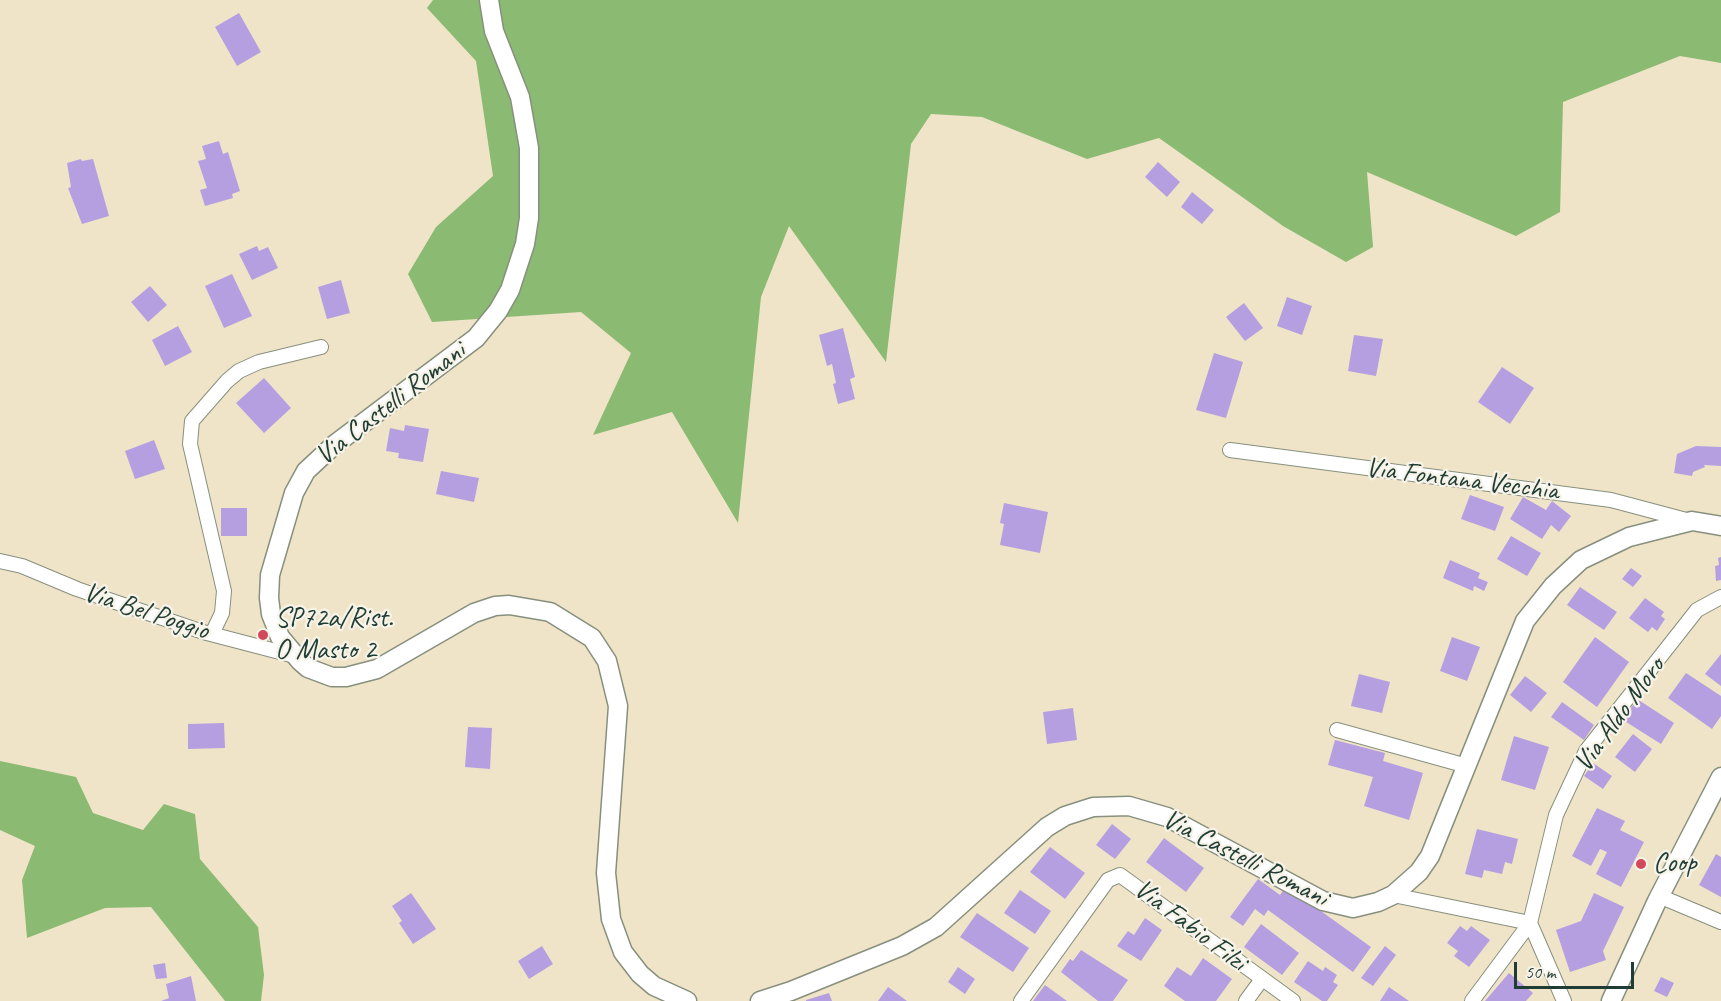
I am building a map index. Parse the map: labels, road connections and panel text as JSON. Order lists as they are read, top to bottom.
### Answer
{
  "streets": {
    "street": [
      "Via Castelli Romani",
      "Via Fontana Vecchia",
      "Via Bel Poggio",
      "Via Aldo Moro",
      "Via Fabio Filzi"
    ]
  },
  "crossings": [
    ["Via Castelli Romani", "Via Fontana Vecchia"],
    ["Via Castelli Romani", "Via Bel Poggio"]
  ],
  "places": ["SP72a/Rist. O Masto 2", "Coop"],
  "scale_bar": "50 m"
}
